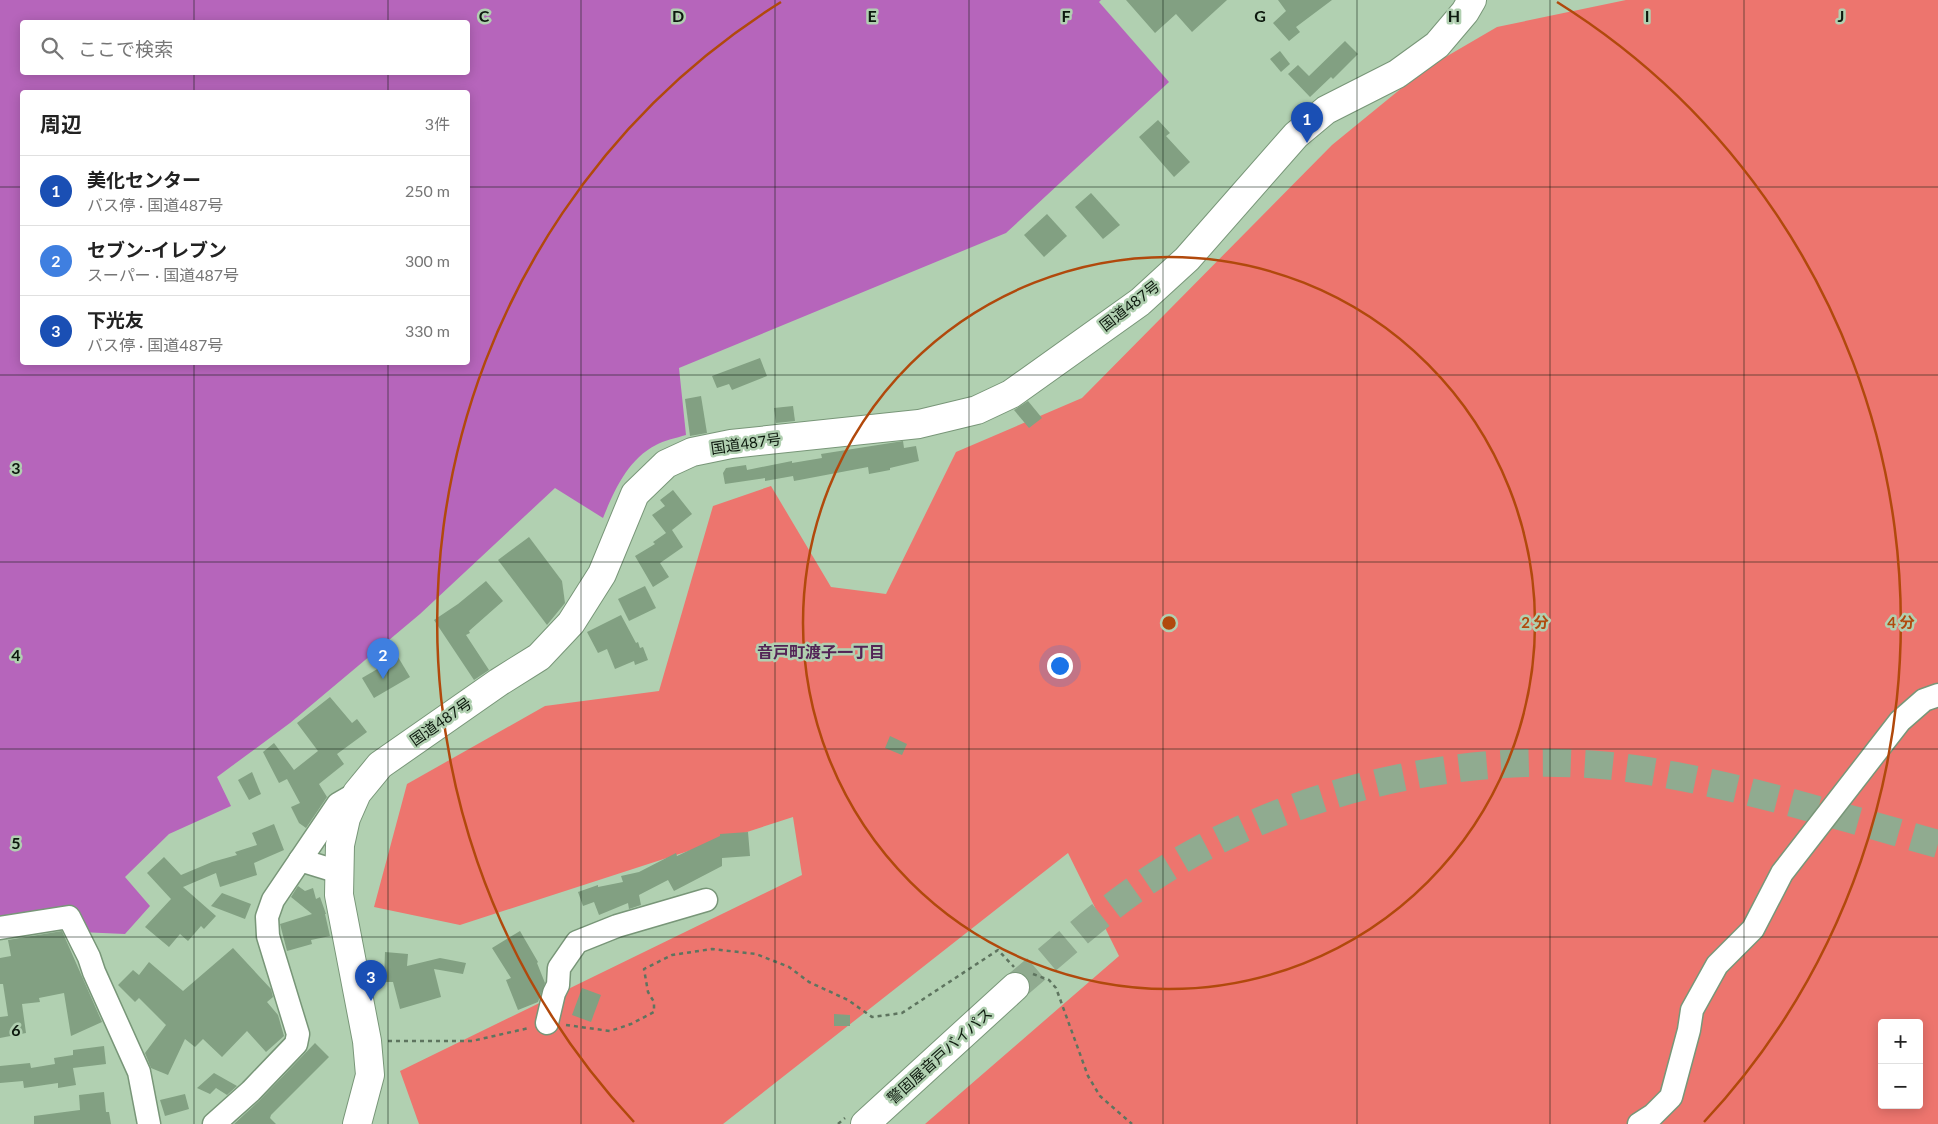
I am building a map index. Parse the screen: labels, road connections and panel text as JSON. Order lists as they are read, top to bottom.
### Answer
{
  "streets": {
    "highway": ["国道487号", "警固屋音戸バイパス"]
  },
  "districts": ["音戸町渡子一丁目"],
  "page": {
    "search": "ここで検索",
    "heading": ["周辺", "3件"],
    "pins": ["1", "2", "3"],
    "list": [
      {
        "mark": "1",
        "name": "美化センター",
        "note": "バス停 · 国道487号",
        "value": "250 m"
      },
      {
        "mark": "2",
        "name": "セブン-イレブン",
        "note": "スーパー · 国道487号",
        "value": "300 m"
      },
      {
        "mark": "3",
        "name": "下光友",
        "note": "バス停 · 国道487号",
        "value": "330 m"
      }
    ],
    "map_buttons": ["+", "−"]
  },
  "grid": {
    "columns": [
      "C",
      "D",
      "E",
      "F",
      "G",
      "H",
      "I",
      "J"
    ],
    "rows": [
      "3",
      "4",
      "5",
      "6"
    ]
  },
  "rings": ["2 分", "4 分"]
}
